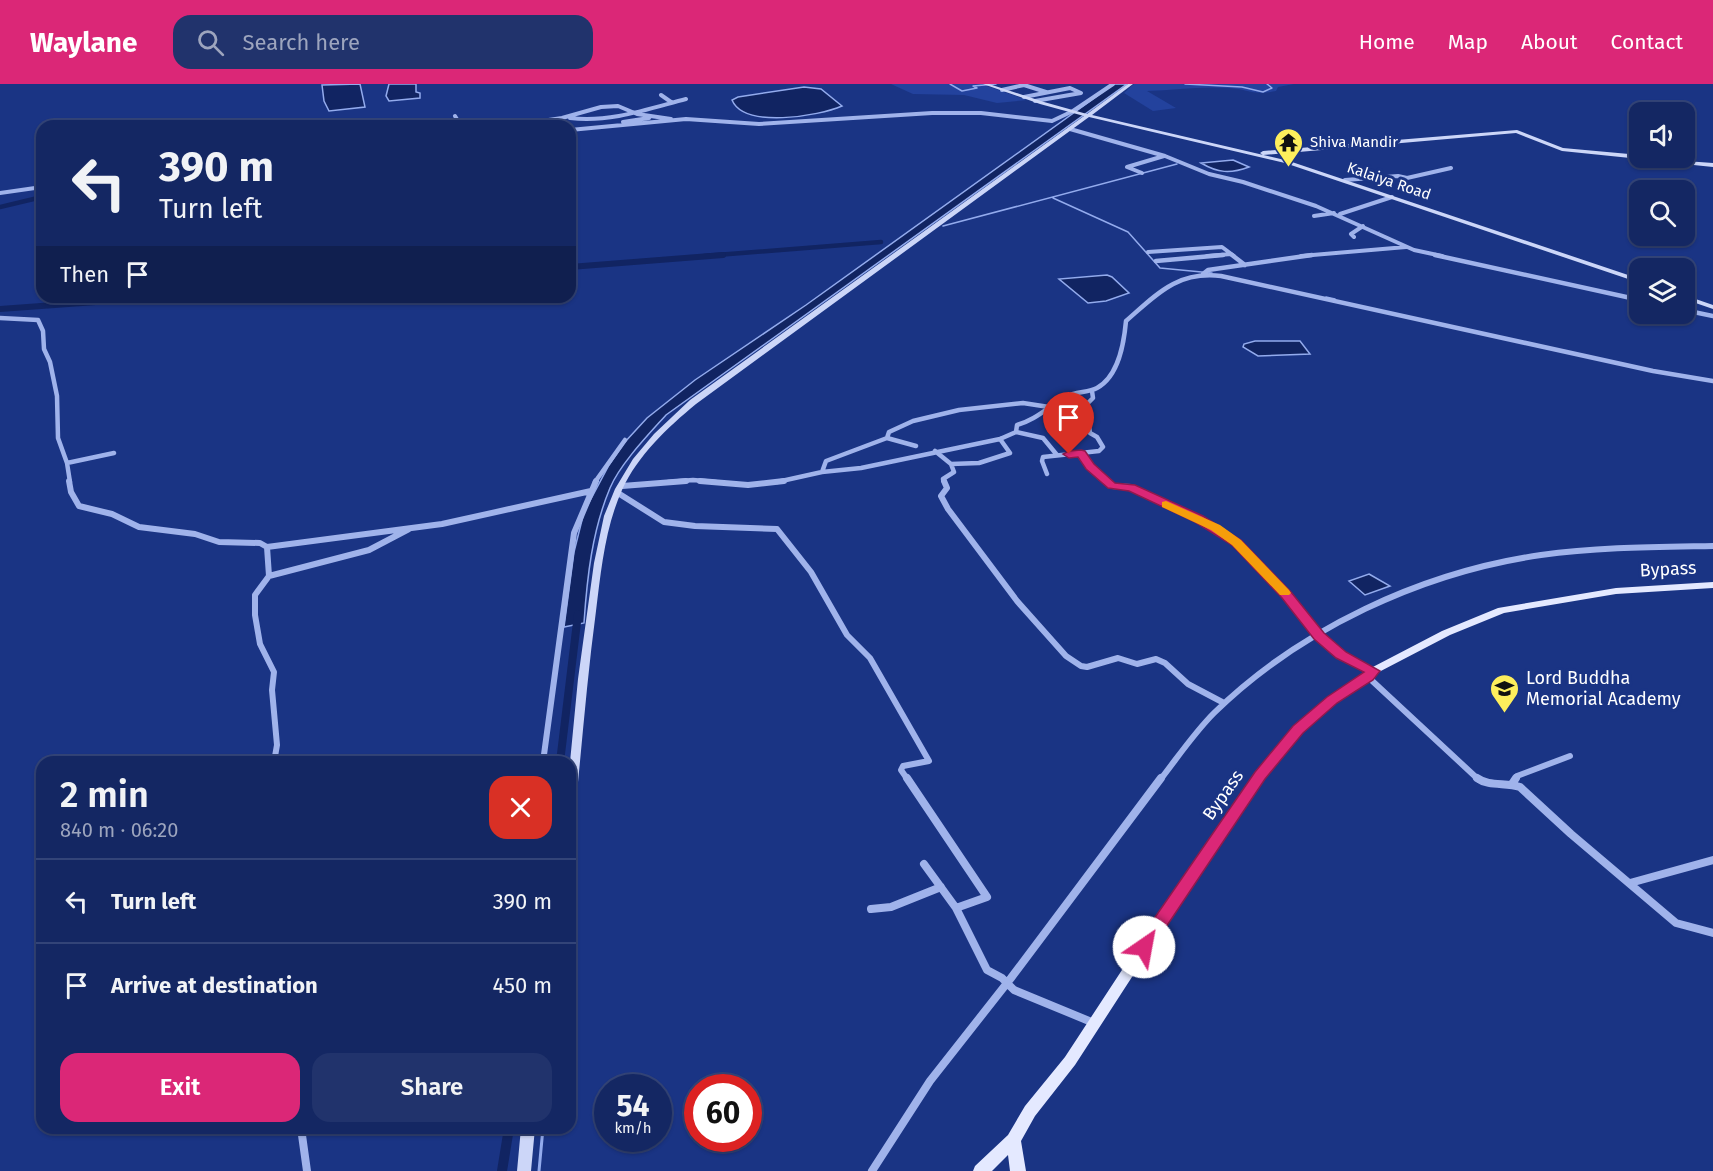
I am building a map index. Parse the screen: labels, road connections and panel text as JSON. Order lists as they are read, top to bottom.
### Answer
{
  "streets": {
    "main road": ["Kalaiya Road", "Bypass"]
  },
  "places": {
    "temple": ["Shiva Mandir"],
    "school or university": ["Lord Buddha Memorial Academy"]
  },
  "page": {
    "header": "Waylane",
    "search": "Search here",
    "nav": [
      "Home",
      "Map",
      "About",
      "Contact"
    ],
    "turn": ["390 m", "Turn left"],
    "then": "Then",
    "heading": ["2 min", "840 m · 06:20"],
    "list": [
      {
        "name": "Turn left",
        "value": "390 m"
      },
      {
        "name": "Arrive at destination",
        "value": "450 m"
      }
    ],
    "buttons": ["Exit", "Share"],
    "speed": "54 km/h",
    "limit": "60"
  }
}
